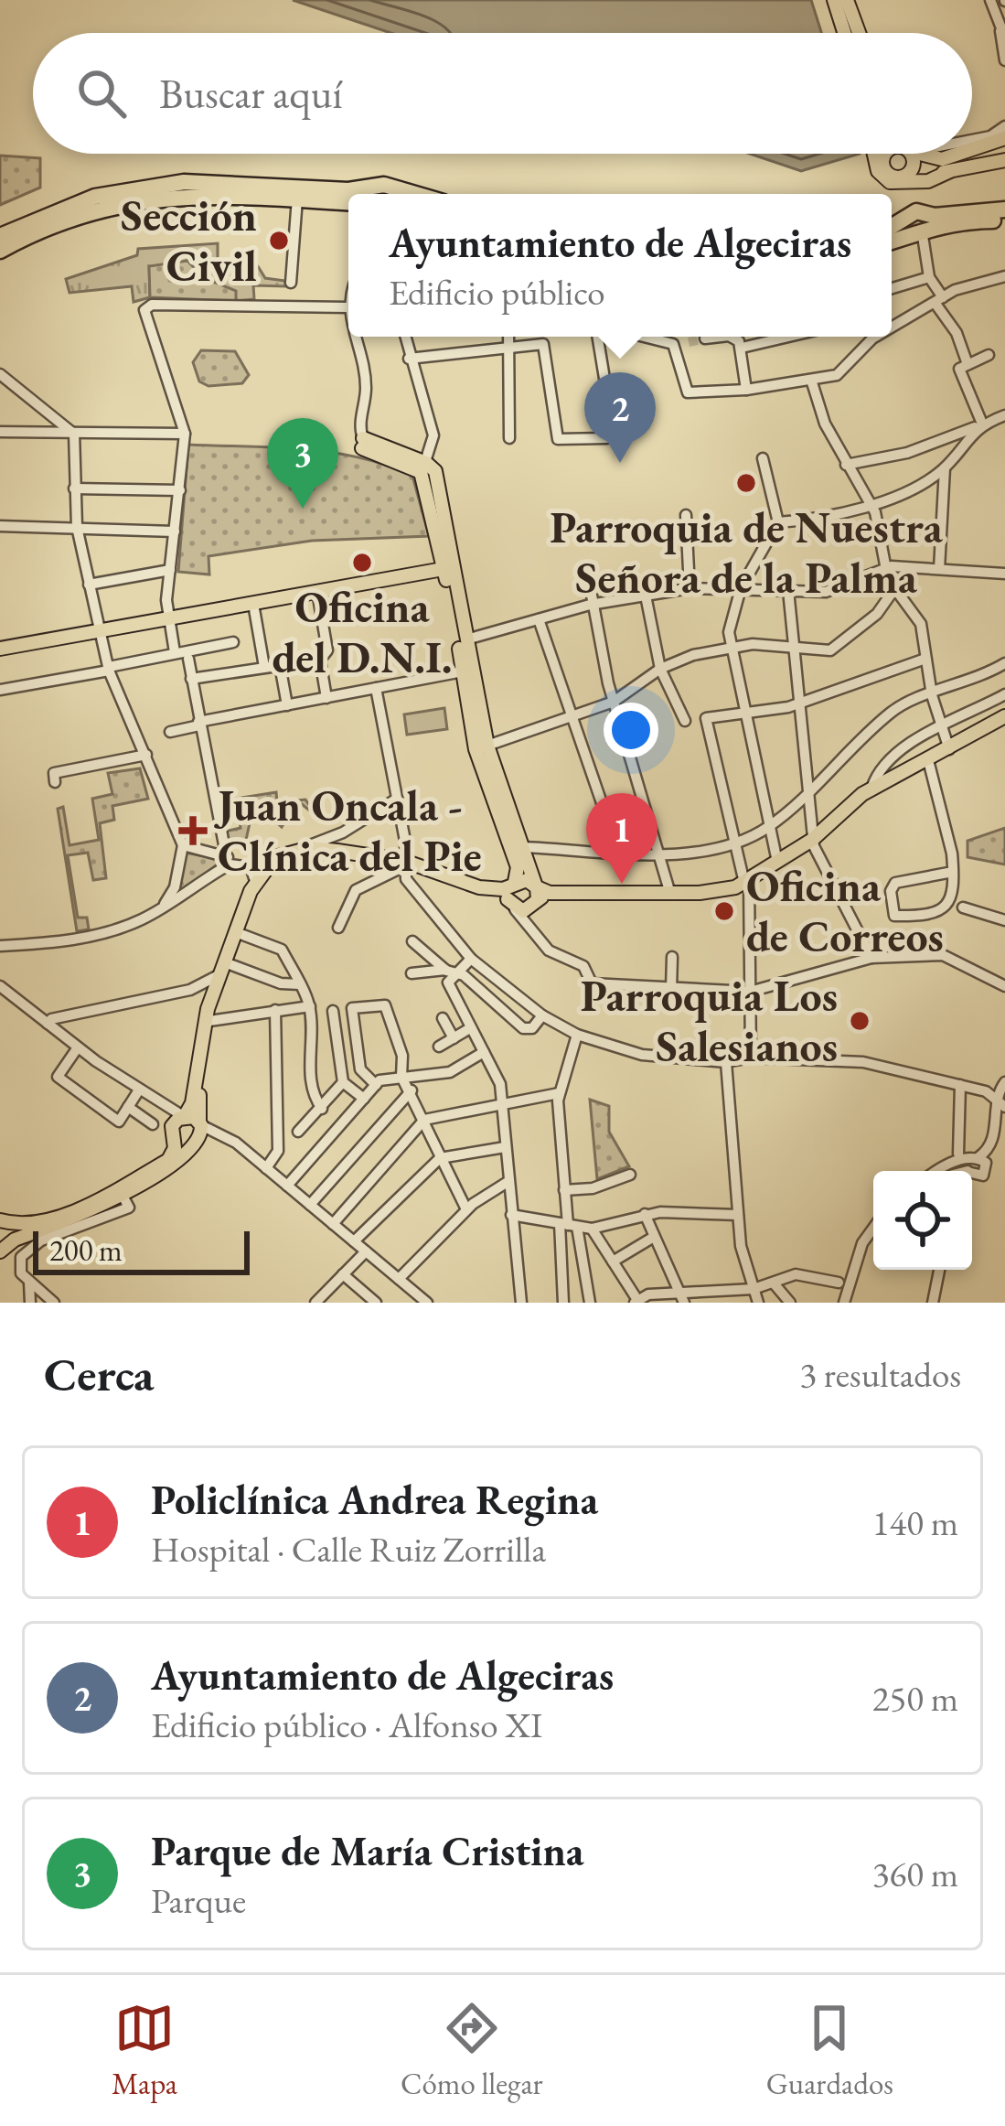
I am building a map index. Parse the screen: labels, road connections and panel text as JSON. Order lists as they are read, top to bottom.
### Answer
{
  "places": {
    "other": [
      "Sección Civil",
      "Parroquia de Nuestra Señora de la Palma",
      "Oficina del D.N.I.",
      "Oficina de Correos",
      "Parroquia Los Salesianos"
    ],
    "health": ["Juan Oncala - Clínica del Pie"]
  },
  "scale_bar": "200 m",
  "page": {
    "search": "Buscar aquí",
    "popup": ["Ayuntamiento de Algeciras", "Edificio público"],
    "pins": ["2", "3", "1"],
    "scale": "200 m",
    "heading": ["Cerca", "3 resultados"],
    "list": [
      {
        "mark": "1",
        "name": "Policlínica Andrea Regina",
        "note": "Hospital · Calle Ruiz Zorrilla",
        "value": "140 m"
      },
      {
        "mark": "2",
        "name": "Ayuntamiento de Algeciras",
        "note": "Edificio público · Alfonso XI",
        "value": "250 m"
      },
      {
        "mark": "3",
        "name": "Parque de María Cristina",
        "note": "Parque",
        "value": "360 m"
      }
    ],
    "nav": ["Mapa", "Cómo llegar", "Guardados"]
  }
}
